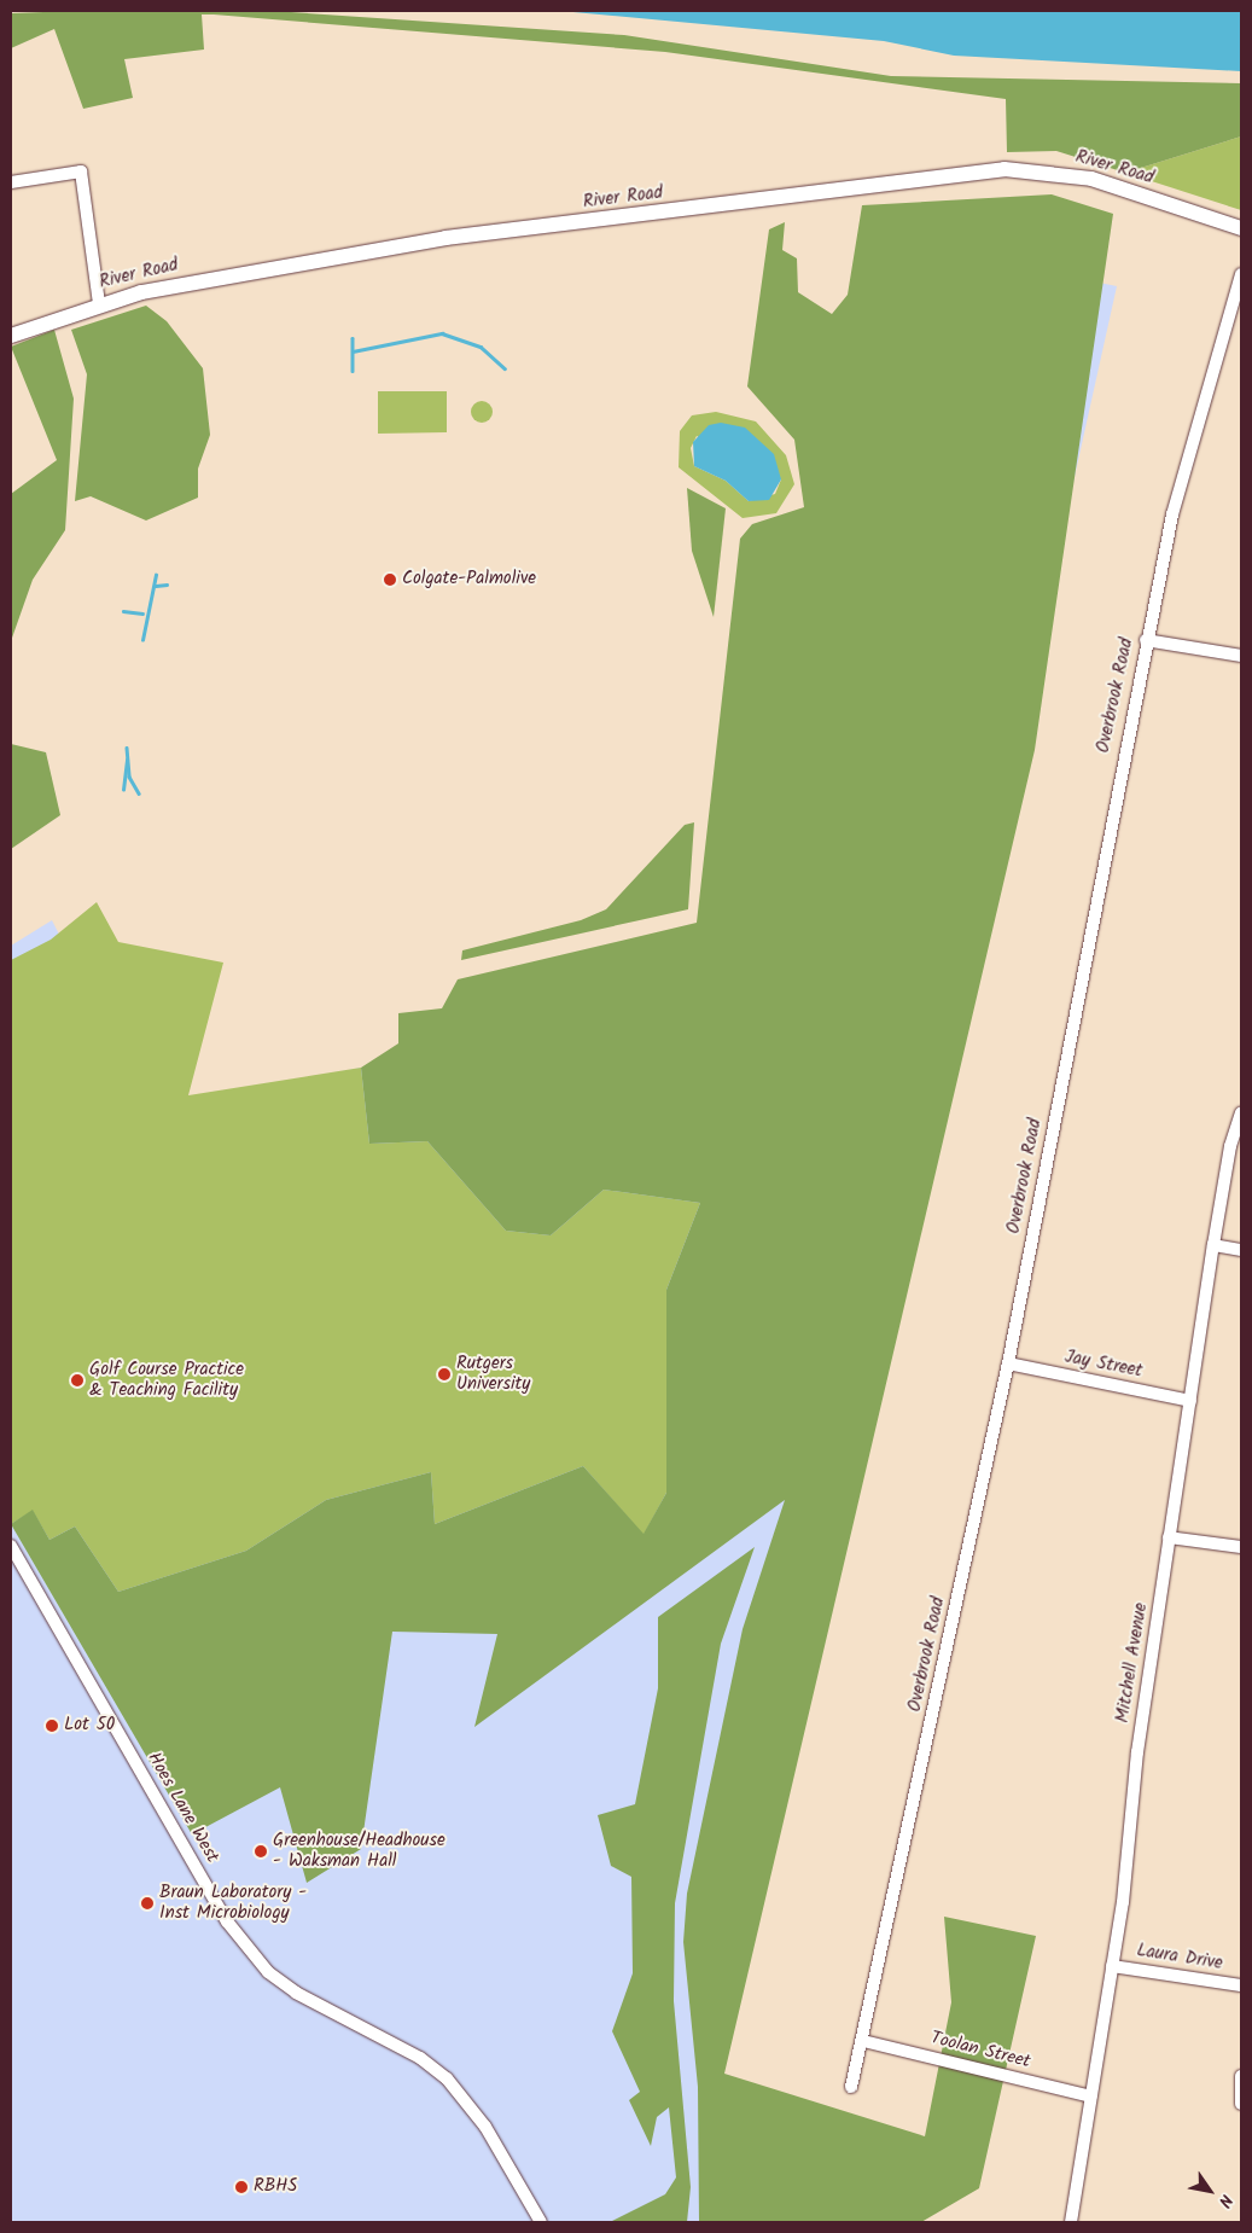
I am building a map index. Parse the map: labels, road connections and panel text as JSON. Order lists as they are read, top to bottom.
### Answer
{
  "streets": {
    "main road": ["River Road"],
    "street": [
      "Overbrook Road",
      "Jay Street",
      "Mitchell Avenue",
      "Hoes Lane West",
      "Laura Drive",
      "Toolan Street"
    ]
  },
  "crossings": [
    ["Overbrook Road", "Jay Street"],
    ["Overbrook Road", "Toolan Street"],
    ["Jay Street", "Mitchell Avenue"],
    ["Mitchell Avenue", "Laura Drive"],
    ["Mitchell Avenue", "Toolan Street"]
  ],
  "places": [
    "Colgate-Palmolive",
    "Rutgers University",
    "Golf Course Practice & Teaching Facility",
    "Lot 50",
    "Greenhouse/Headhouse - Waksman Hall",
    "Braun Laboratory - Inst Microbiology",
    "RBHS"
  ],
  "north": "bottom right"
}
